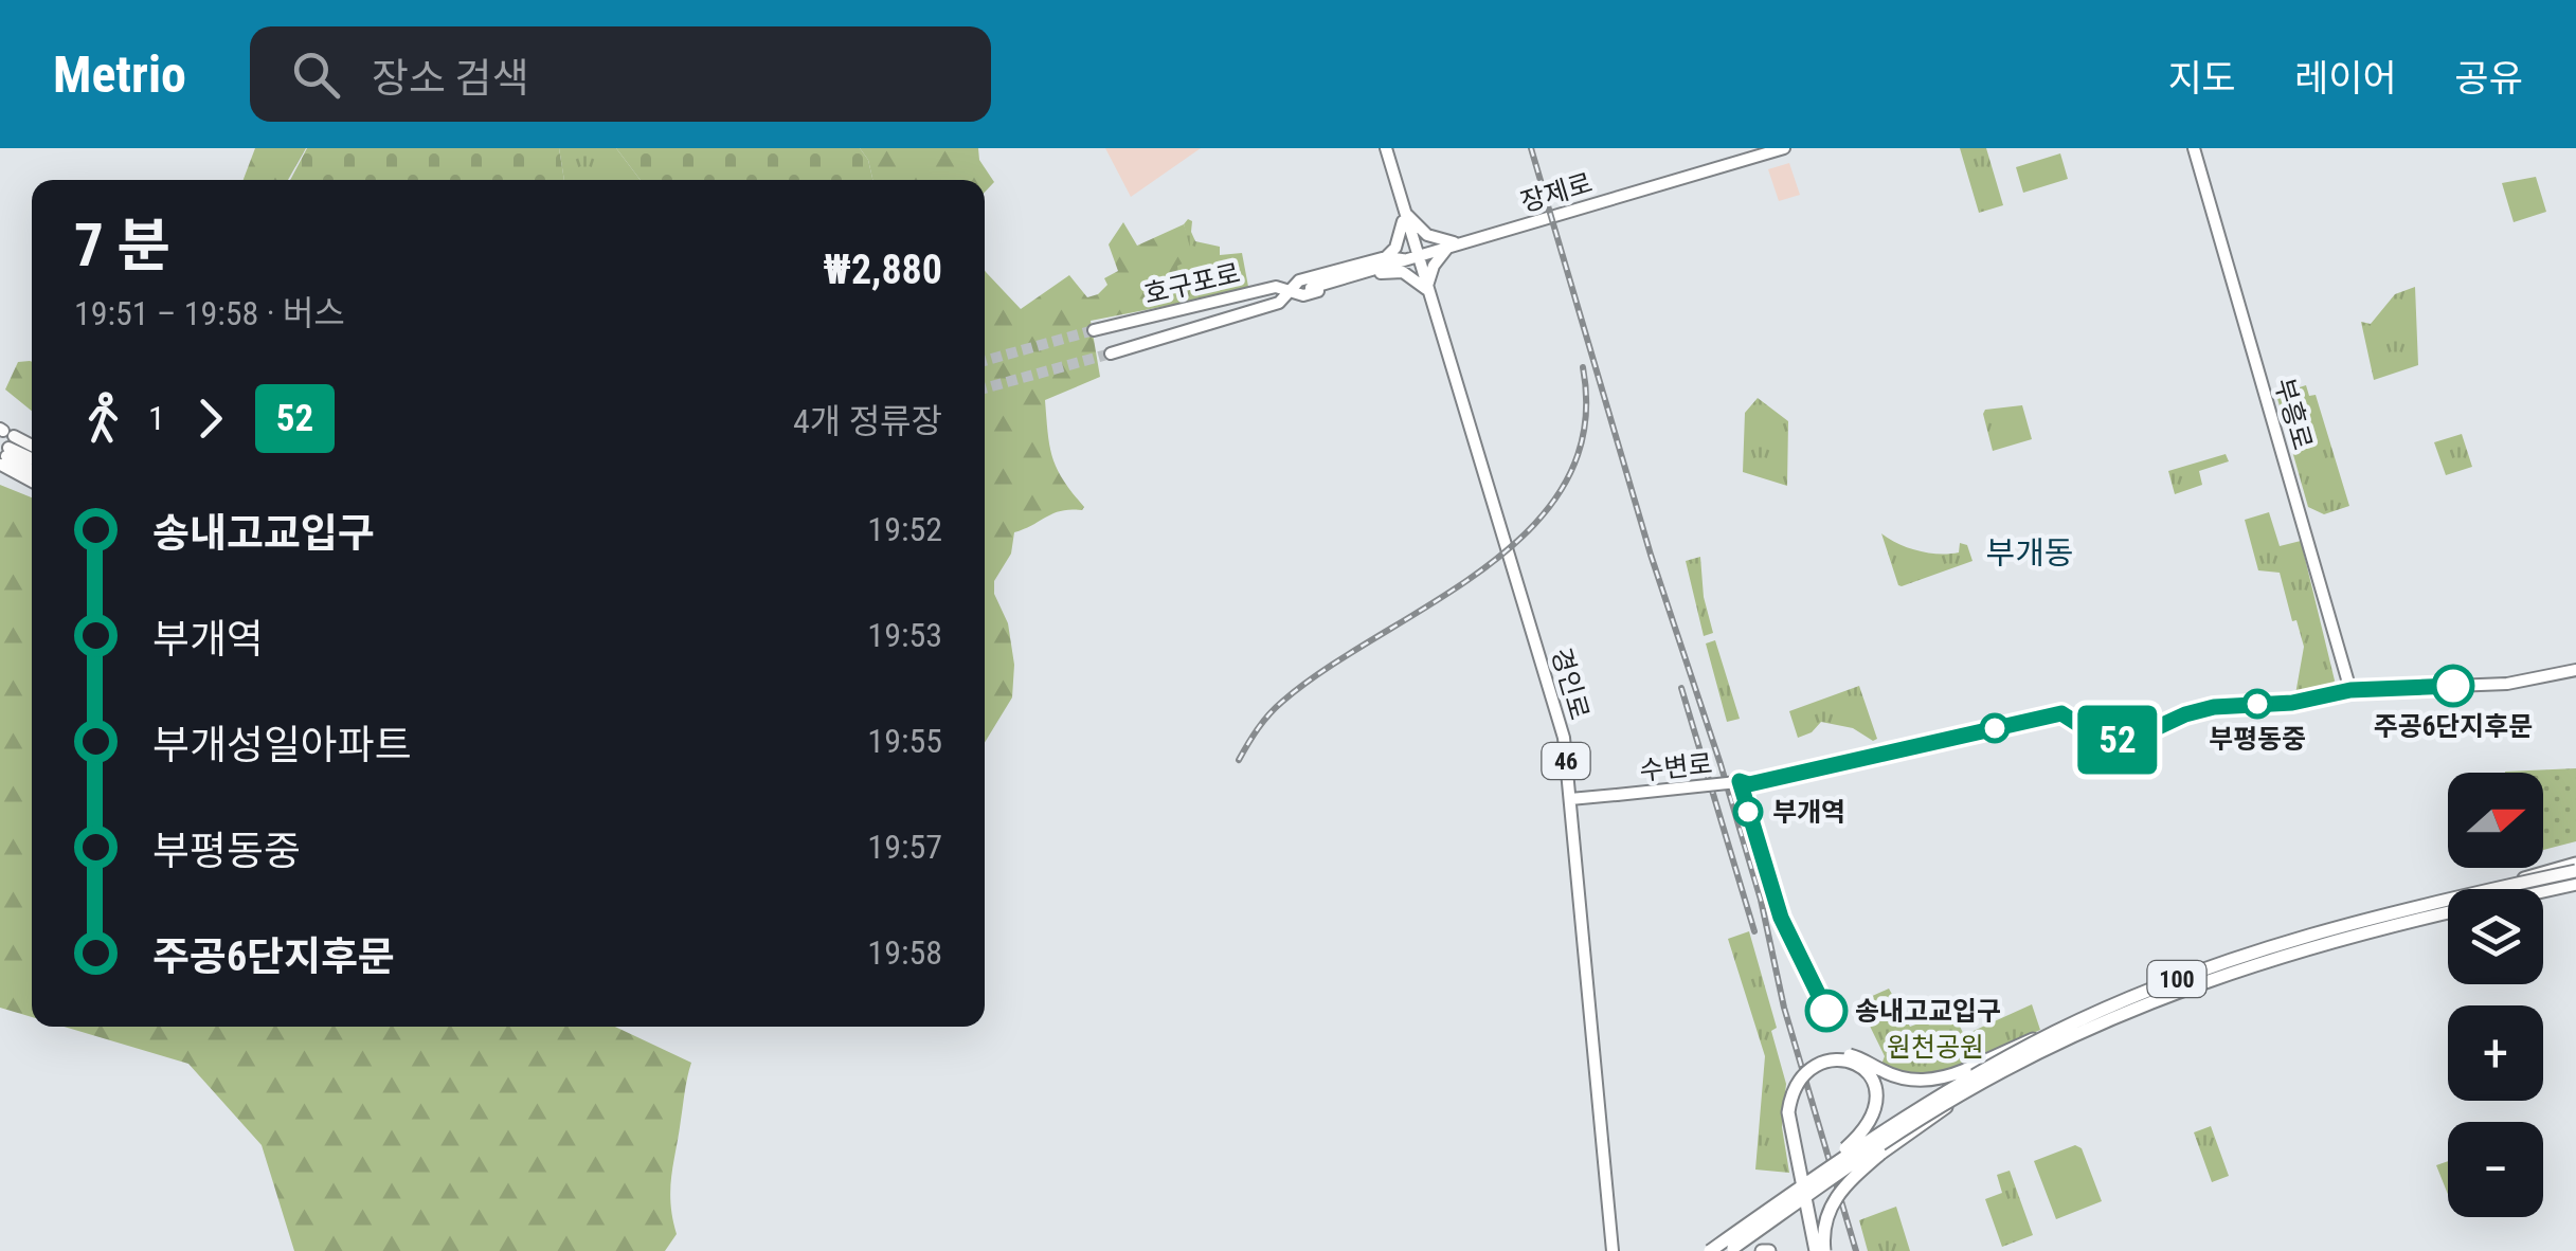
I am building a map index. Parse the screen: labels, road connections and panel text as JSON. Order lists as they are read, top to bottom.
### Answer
{
  "streets": {
    "highway": ["100"],
    "main road": [
      "장제로",
      "호구포로",
      "부흥로",
      "경인로",
      "46",
      "수변로"
    ]
  },
  "crossings": [
    ["장제로", "경인로"],
    ["부흥로", "수변로"],
    ["경인로", "수변로"]
  ],
  "districts": ["부개동"],
  "parks": ["원천공원"],
  "places": [
    "주공6단지후문",
    "부평동중",
    "부개역",
    "송내고교입구"
  ],
  "lines": ["bus line 52"],
  "north": "right",
  "page": {
    "header": "Metrio",
    "search": "장소 검색",
    "nav": ["지도", "레이어", "공유"],
    "on_map": "52",
    "heading": ["7 분", "19:51 – 19:58 · 버스", "₩2,880"],
    "legs": ["1", "52", "4개 정류장"],
    "list": [
      {
        "name": "송내고교입구",
        "value": "19:52"
      },
      {
        "name": "부개역",
        "value": "19:53"
      },
      {
        "name": "부개성일아파트",
        "value": "19:55"
      },
      {
        "name": "부평동중",
        "value": "19:57"
      },
      {
        "name": "주공6단지후문",
        "value": "19:58"
      }
    ],
    "map_buttons": ["+", "−"]
  }
}
